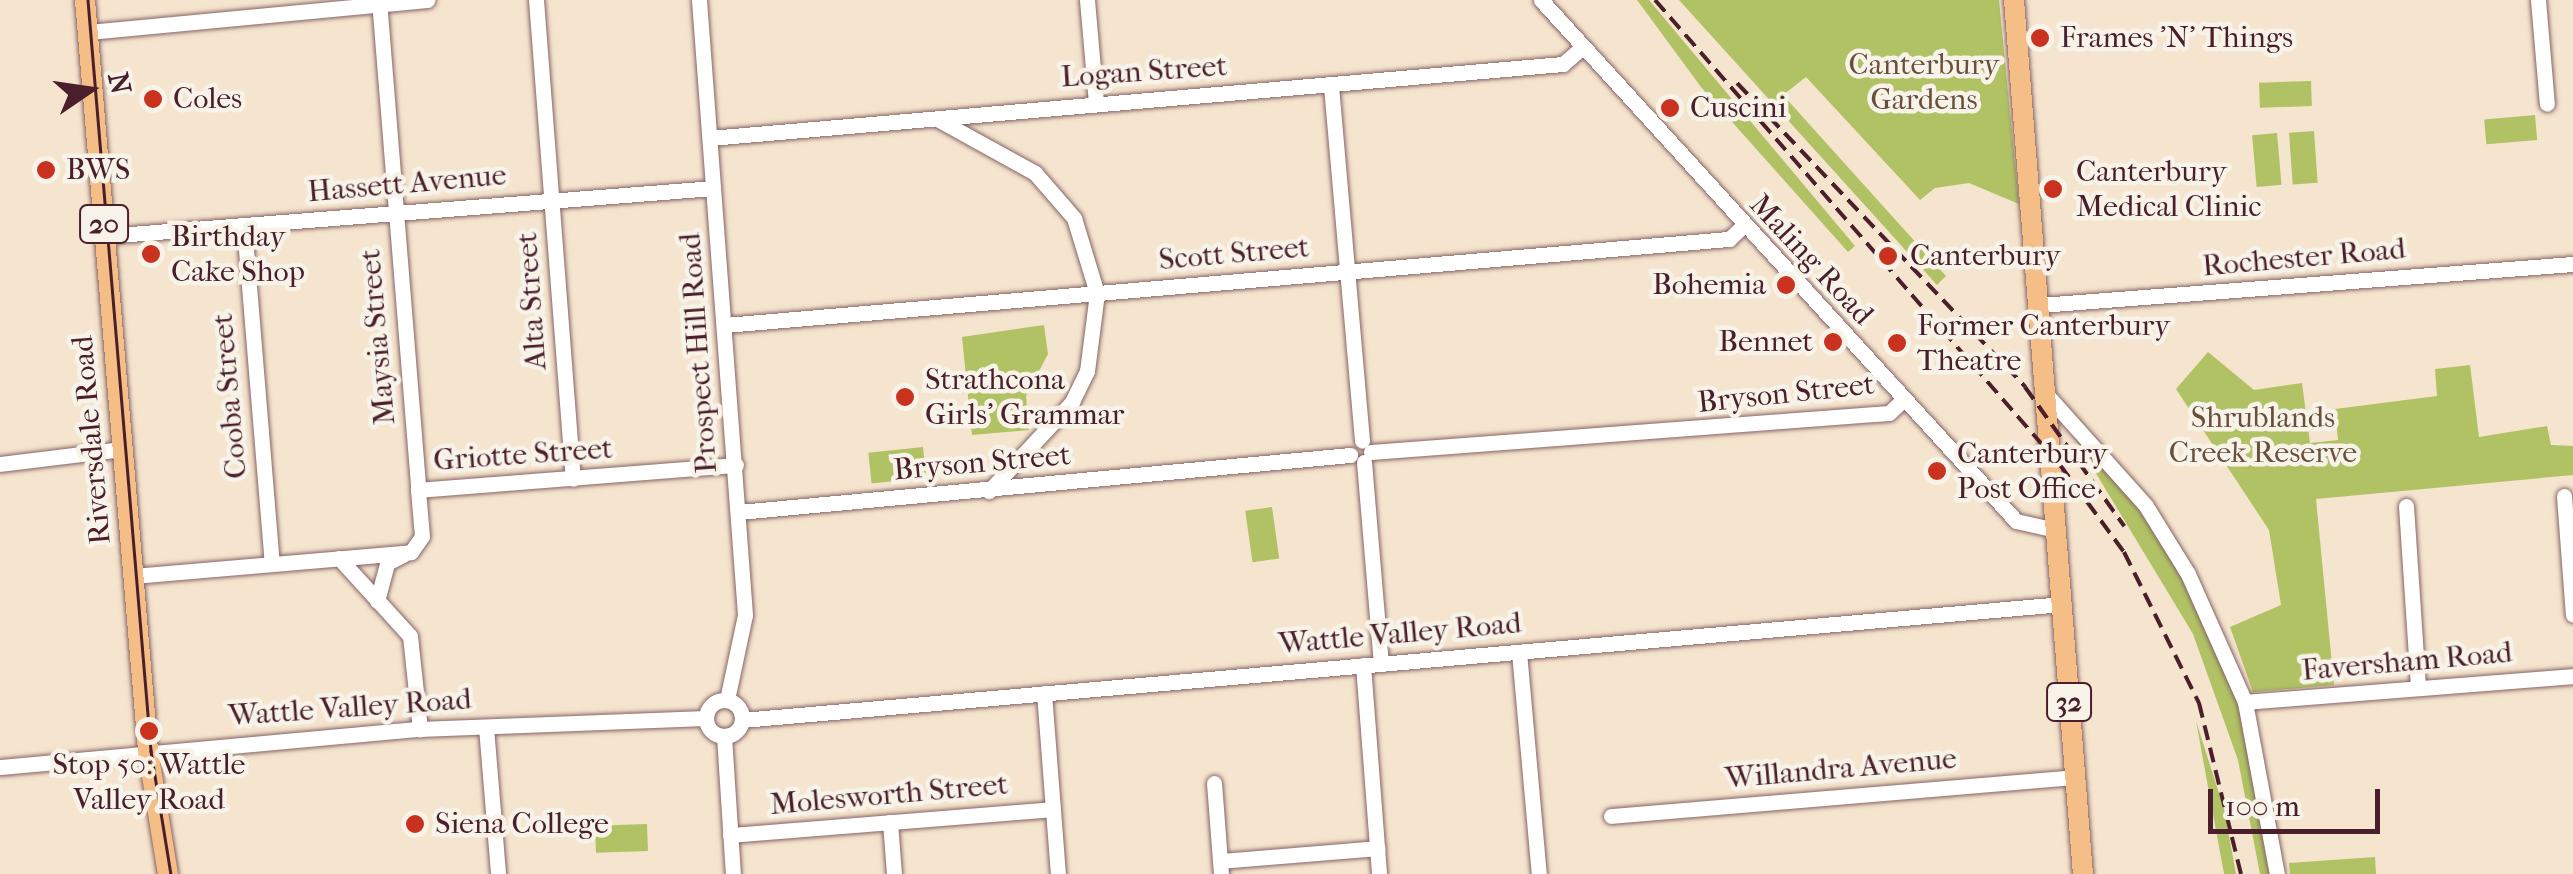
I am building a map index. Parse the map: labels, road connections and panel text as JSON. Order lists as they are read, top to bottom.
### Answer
{
  "streets": {
    "main road": ["20", "Riversdale Road", "32"],
    "street": [
      "Logan Street",
      "Hassett Avenue",
      "Scott Street",
      "Rochester Road",
      "Maling Road",
      "Alta Street",
      "Maysia Street",
      "Prospect Hill Road",
      "Bryson Street",
      "Cooba Street",
      "Griotte Street",
      "Wattle Valley Road",
      "Faversham Road",
      "Willandra Avenue",
      "Molesworth Street"
    ]
  },
  "crossings": [
    ["Logan Street", "Maling Road"],
    ["Logan Street", "Prospect Hill Road"],
    ["Hassett Avenue", "Alta Street"],
    ["Hassett Avenue", "Maysia Street"],
    ["Hassett Avenue", "Prospect Hill Road"],
    ["Hassett Avenue", "Cooba Street"],
    ["Hassett Avenue", "Riversdale Road"],
    ["Scott Street", "Maling Road"],
    ["Scott Street", "Prospect Hill Road"],
    ["Rochester Road", "32"],
    ["Maling Road", "Bryson Street"],
    ["Maling Road", "32"],
    ["Alta Street", "Griotte Street"],
    ["Maysia Street", "Griotte Street"],
    ["Prospect Hill Road", "Bryson Street"],
    ["Prospect Hill Road", "Griotte Street"],
    ["Riversdale Road", "Wattle Valley Road"],
    ["Wattle Valley Road", "32"],
    ["32", "Willandra Avenue"]
  ],
  "parks": ["Canterbury Gardens", "Shrublands Creek Reserve"],
  "places": [
    "Frames 'N' Things",
    "Coles",
    "Cuscini",
    "BWS",
    "Canterbury Medical Clinic",
    "Birthday Cake Shop",
    "Canterbury",
    "Bohemia",
    "Bennet",
    "Former Canterbury Theatre",
    "Strathcona Girls' Grammar",
    "Canterbury Post Office",
    "Stop 50: Wattle Valley Road",
    "Siena College"
  ],
  "scale_bar": "100 m",
  "north": "right"
}
